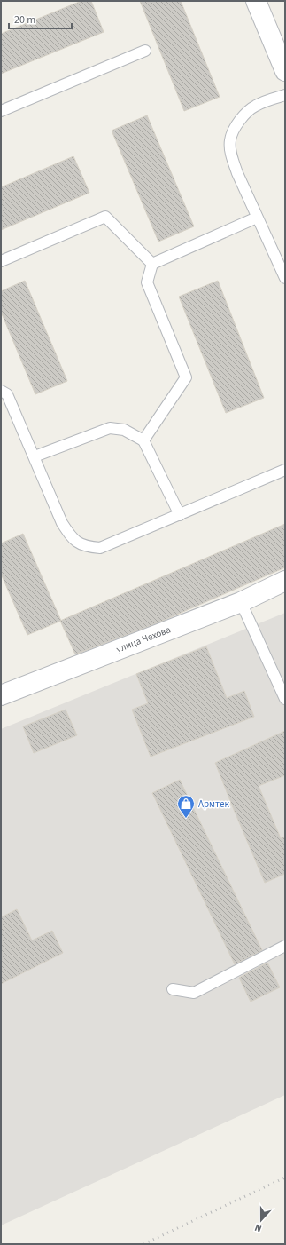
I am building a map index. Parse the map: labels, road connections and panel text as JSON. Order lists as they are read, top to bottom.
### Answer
{
  "streets": {
    "street": ["улица Чехова"]
  },
  "places": {
    "shop": ["Армтек"]
  },
  "scale_bar": "20 m",
  "north": "bottom"
}
